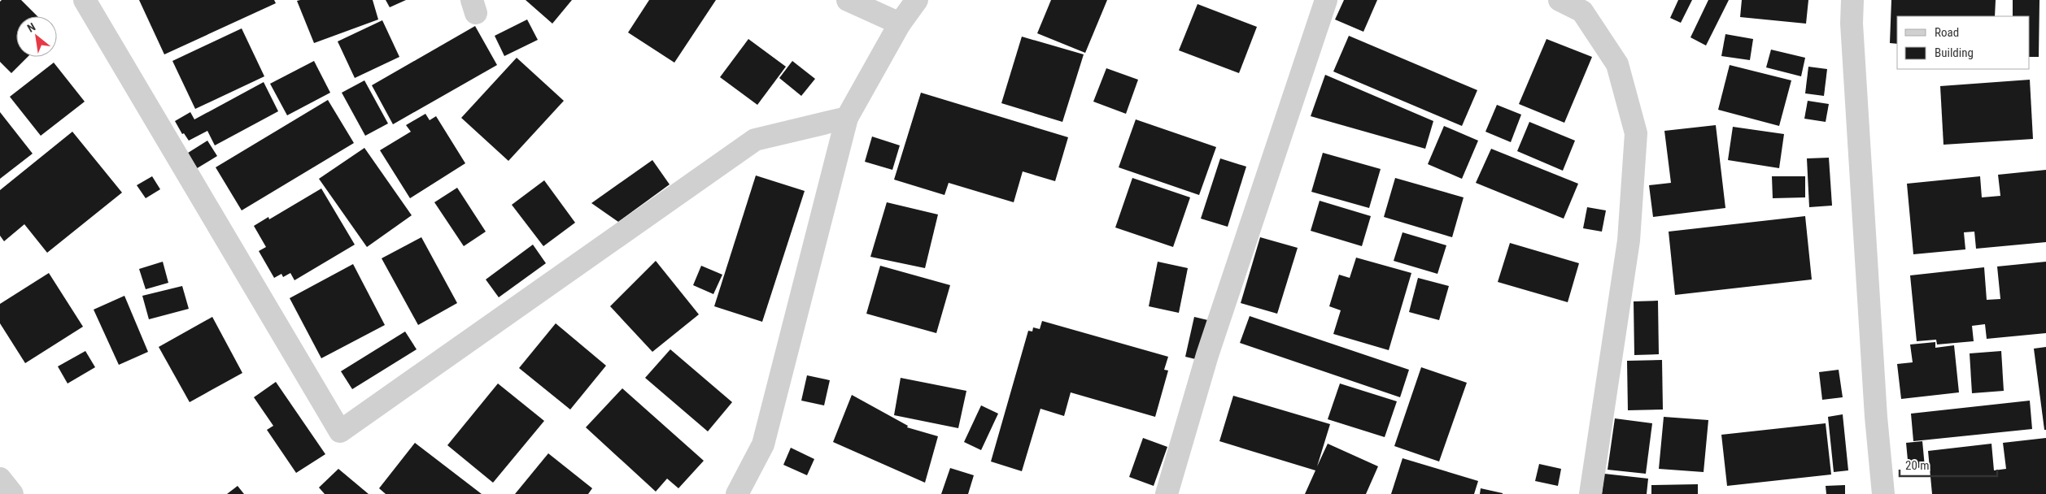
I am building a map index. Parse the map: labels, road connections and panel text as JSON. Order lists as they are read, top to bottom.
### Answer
{
  "legend": ["Road", "Building"],
  "scale_bar": "20 m",
  "north": "top left"
}
